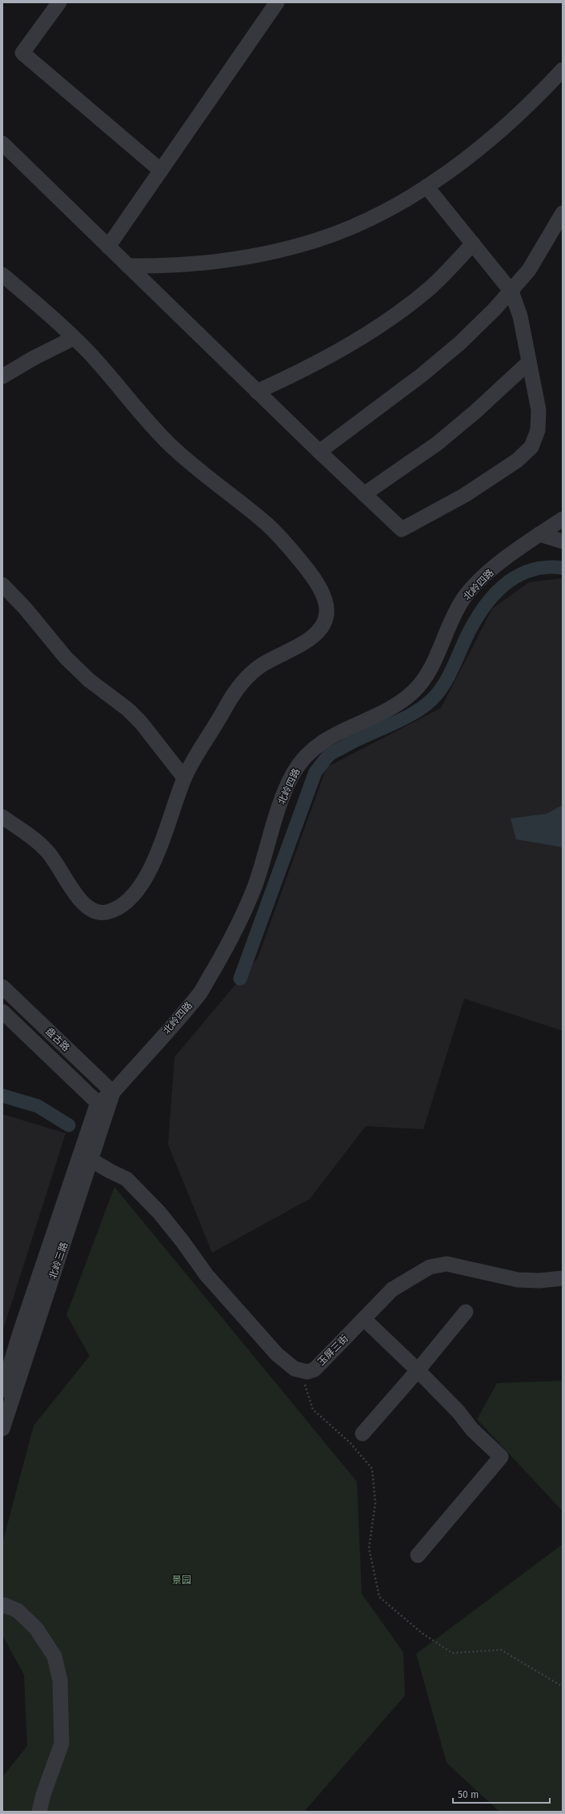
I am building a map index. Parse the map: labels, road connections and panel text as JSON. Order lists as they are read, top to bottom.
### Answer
{
  "streets": {
    "street": [
      "北岭四路",
      "盘古路",
      "北岭三路",
      "玉屏三街"
    ]
  },
  "crossings": [
    ["北岭四路", "盘古路"],
    ["北岭四路", "北岭三路"],
    ["盘古路", "北岭三路"],
    ["北岭三路", "玉屏三街"]
  ],
  "parks": ["景园"],
  "scale_bar": "50 m"
}
